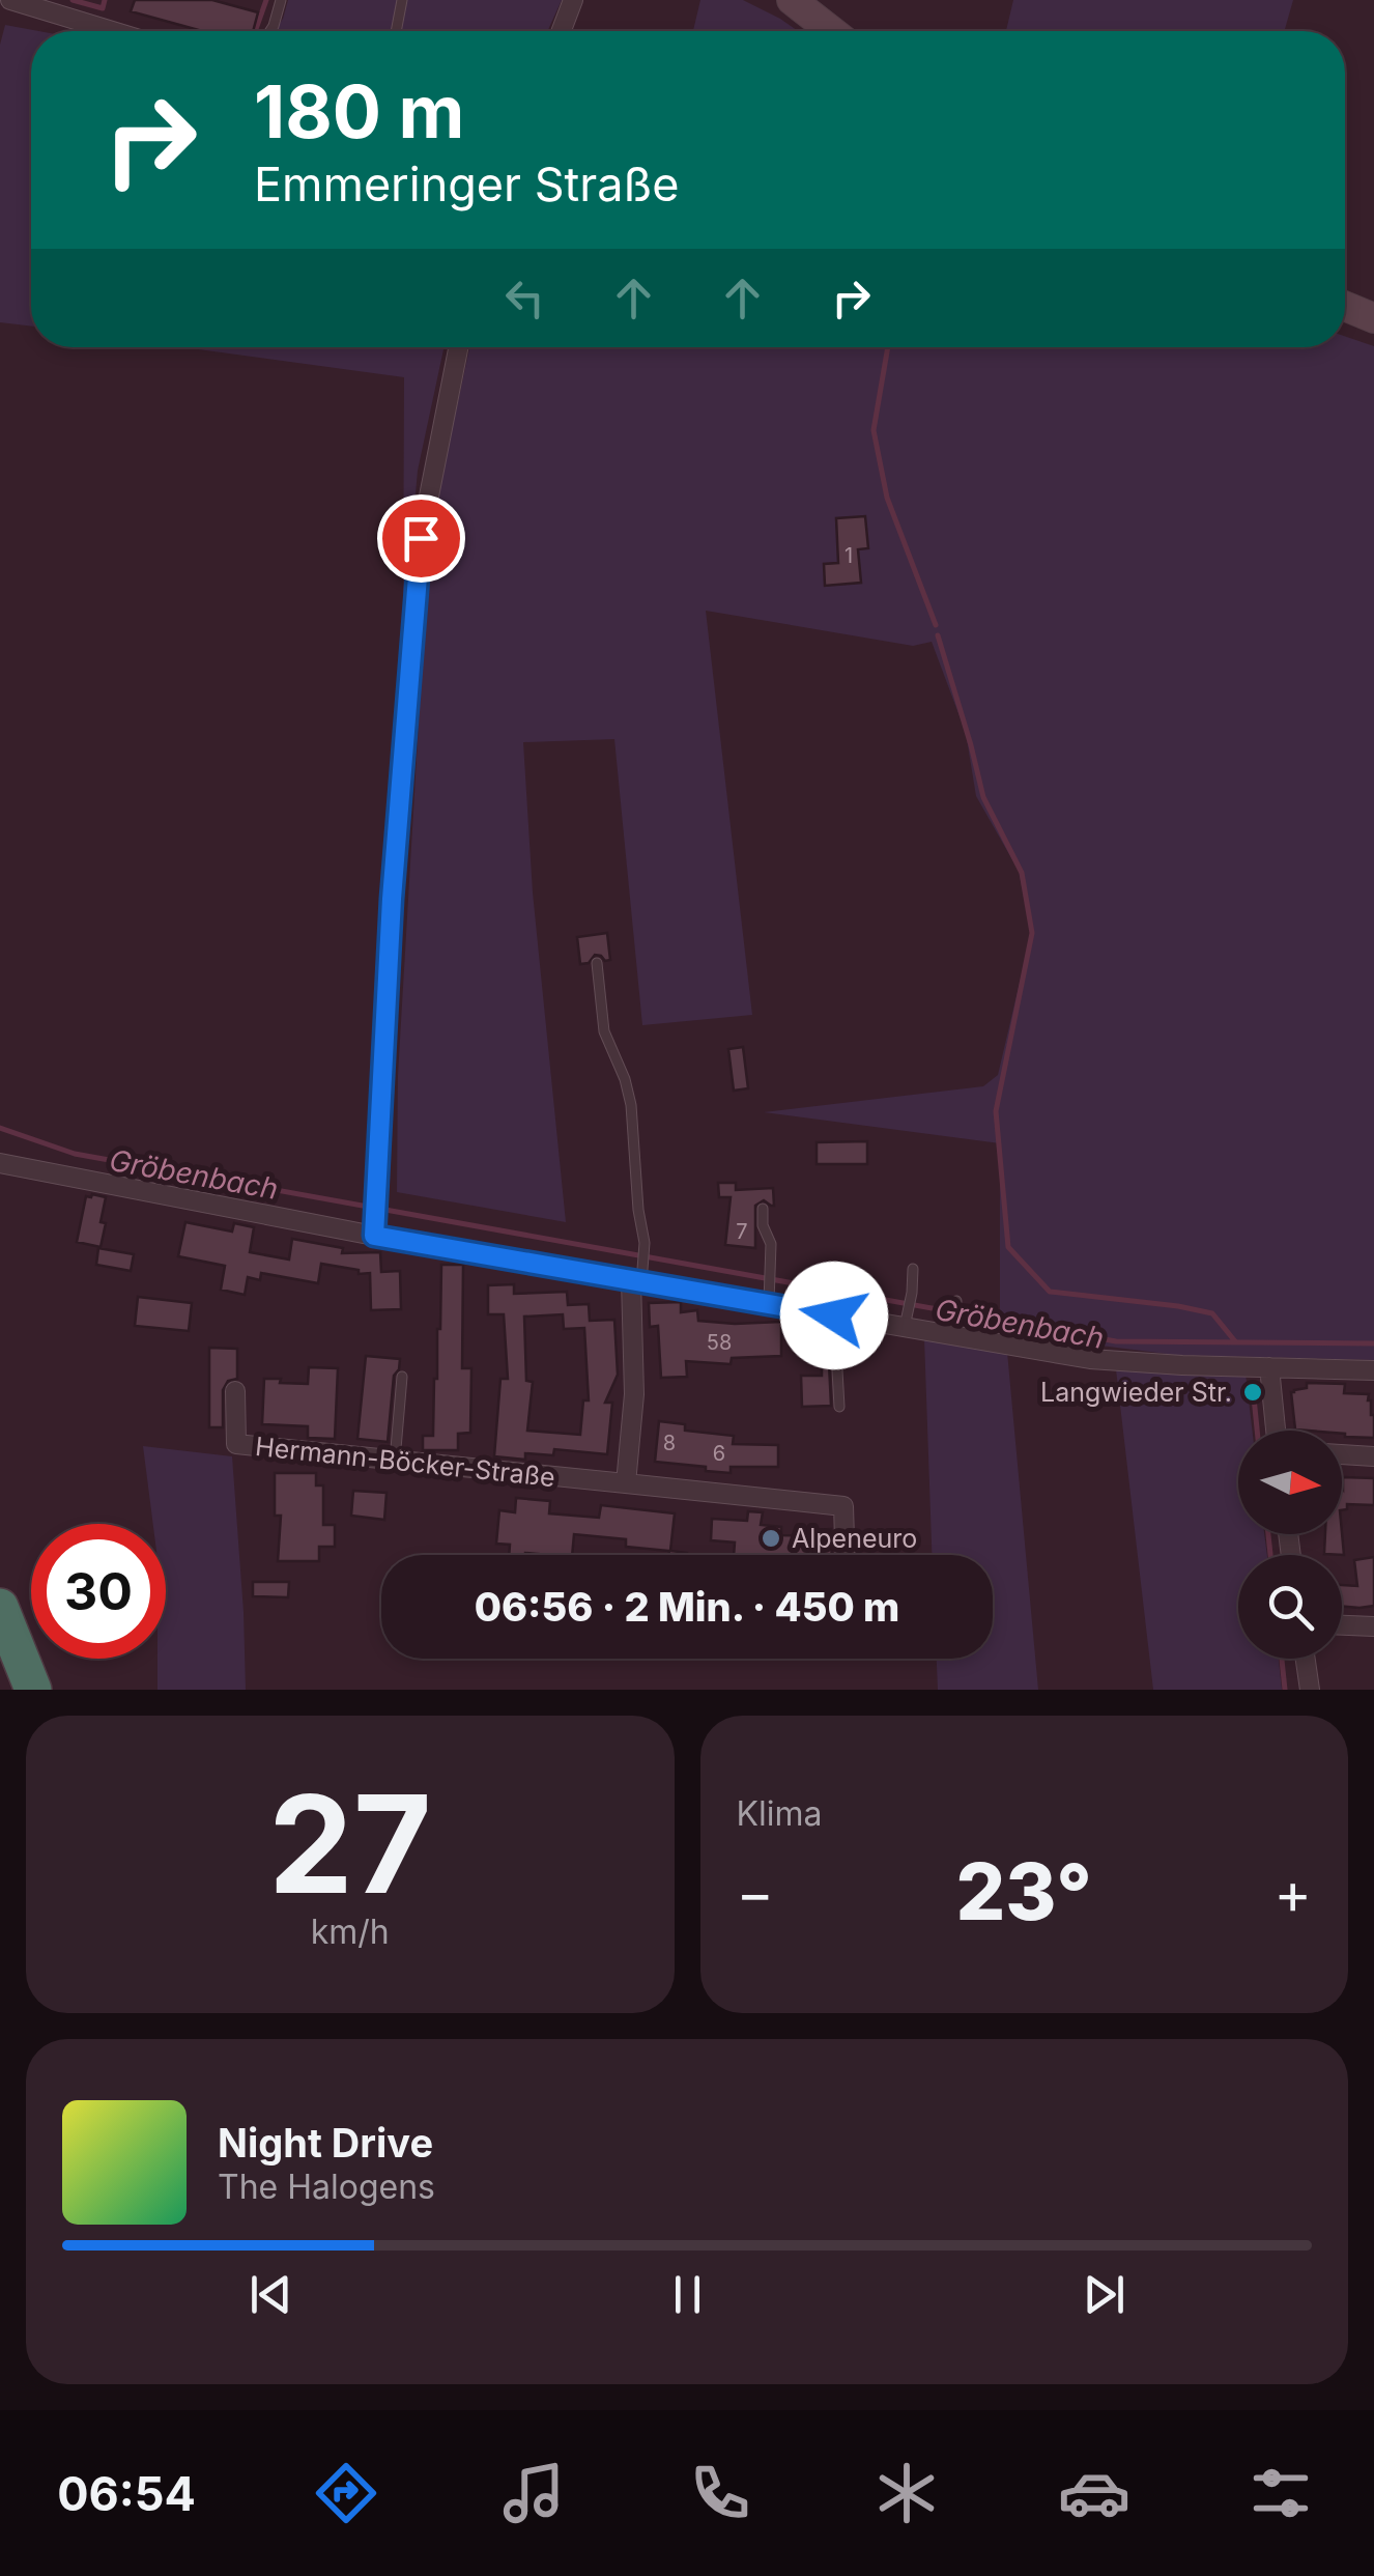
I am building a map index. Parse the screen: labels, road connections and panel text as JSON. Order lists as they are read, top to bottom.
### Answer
{
  "streets": {
    "street": ["Hermann-Böcker-Straße"]
  },
  "water": ["Gröbenbach"],
  "places": ["Langwieder Str.", "Alpeneuro"],
  "house_numbers": [
    "1",
    "7",
    "58",
    "8",
    "6"
  ],
  "north": "right",
  "page": {
    "turn": ["180 m", "Emmeringer Straße"],
    "limit": "30",
    "trip": "06:56 · 2 Min. · 450 m",
    "tile": [
      ["27", "km/h"],
      "Klima"
    ],
    "heat": ["−", "23°", "+"],
    "song": ["Night Drive", "The Halogens"],
    "tabs": "06:54"
  }
}
